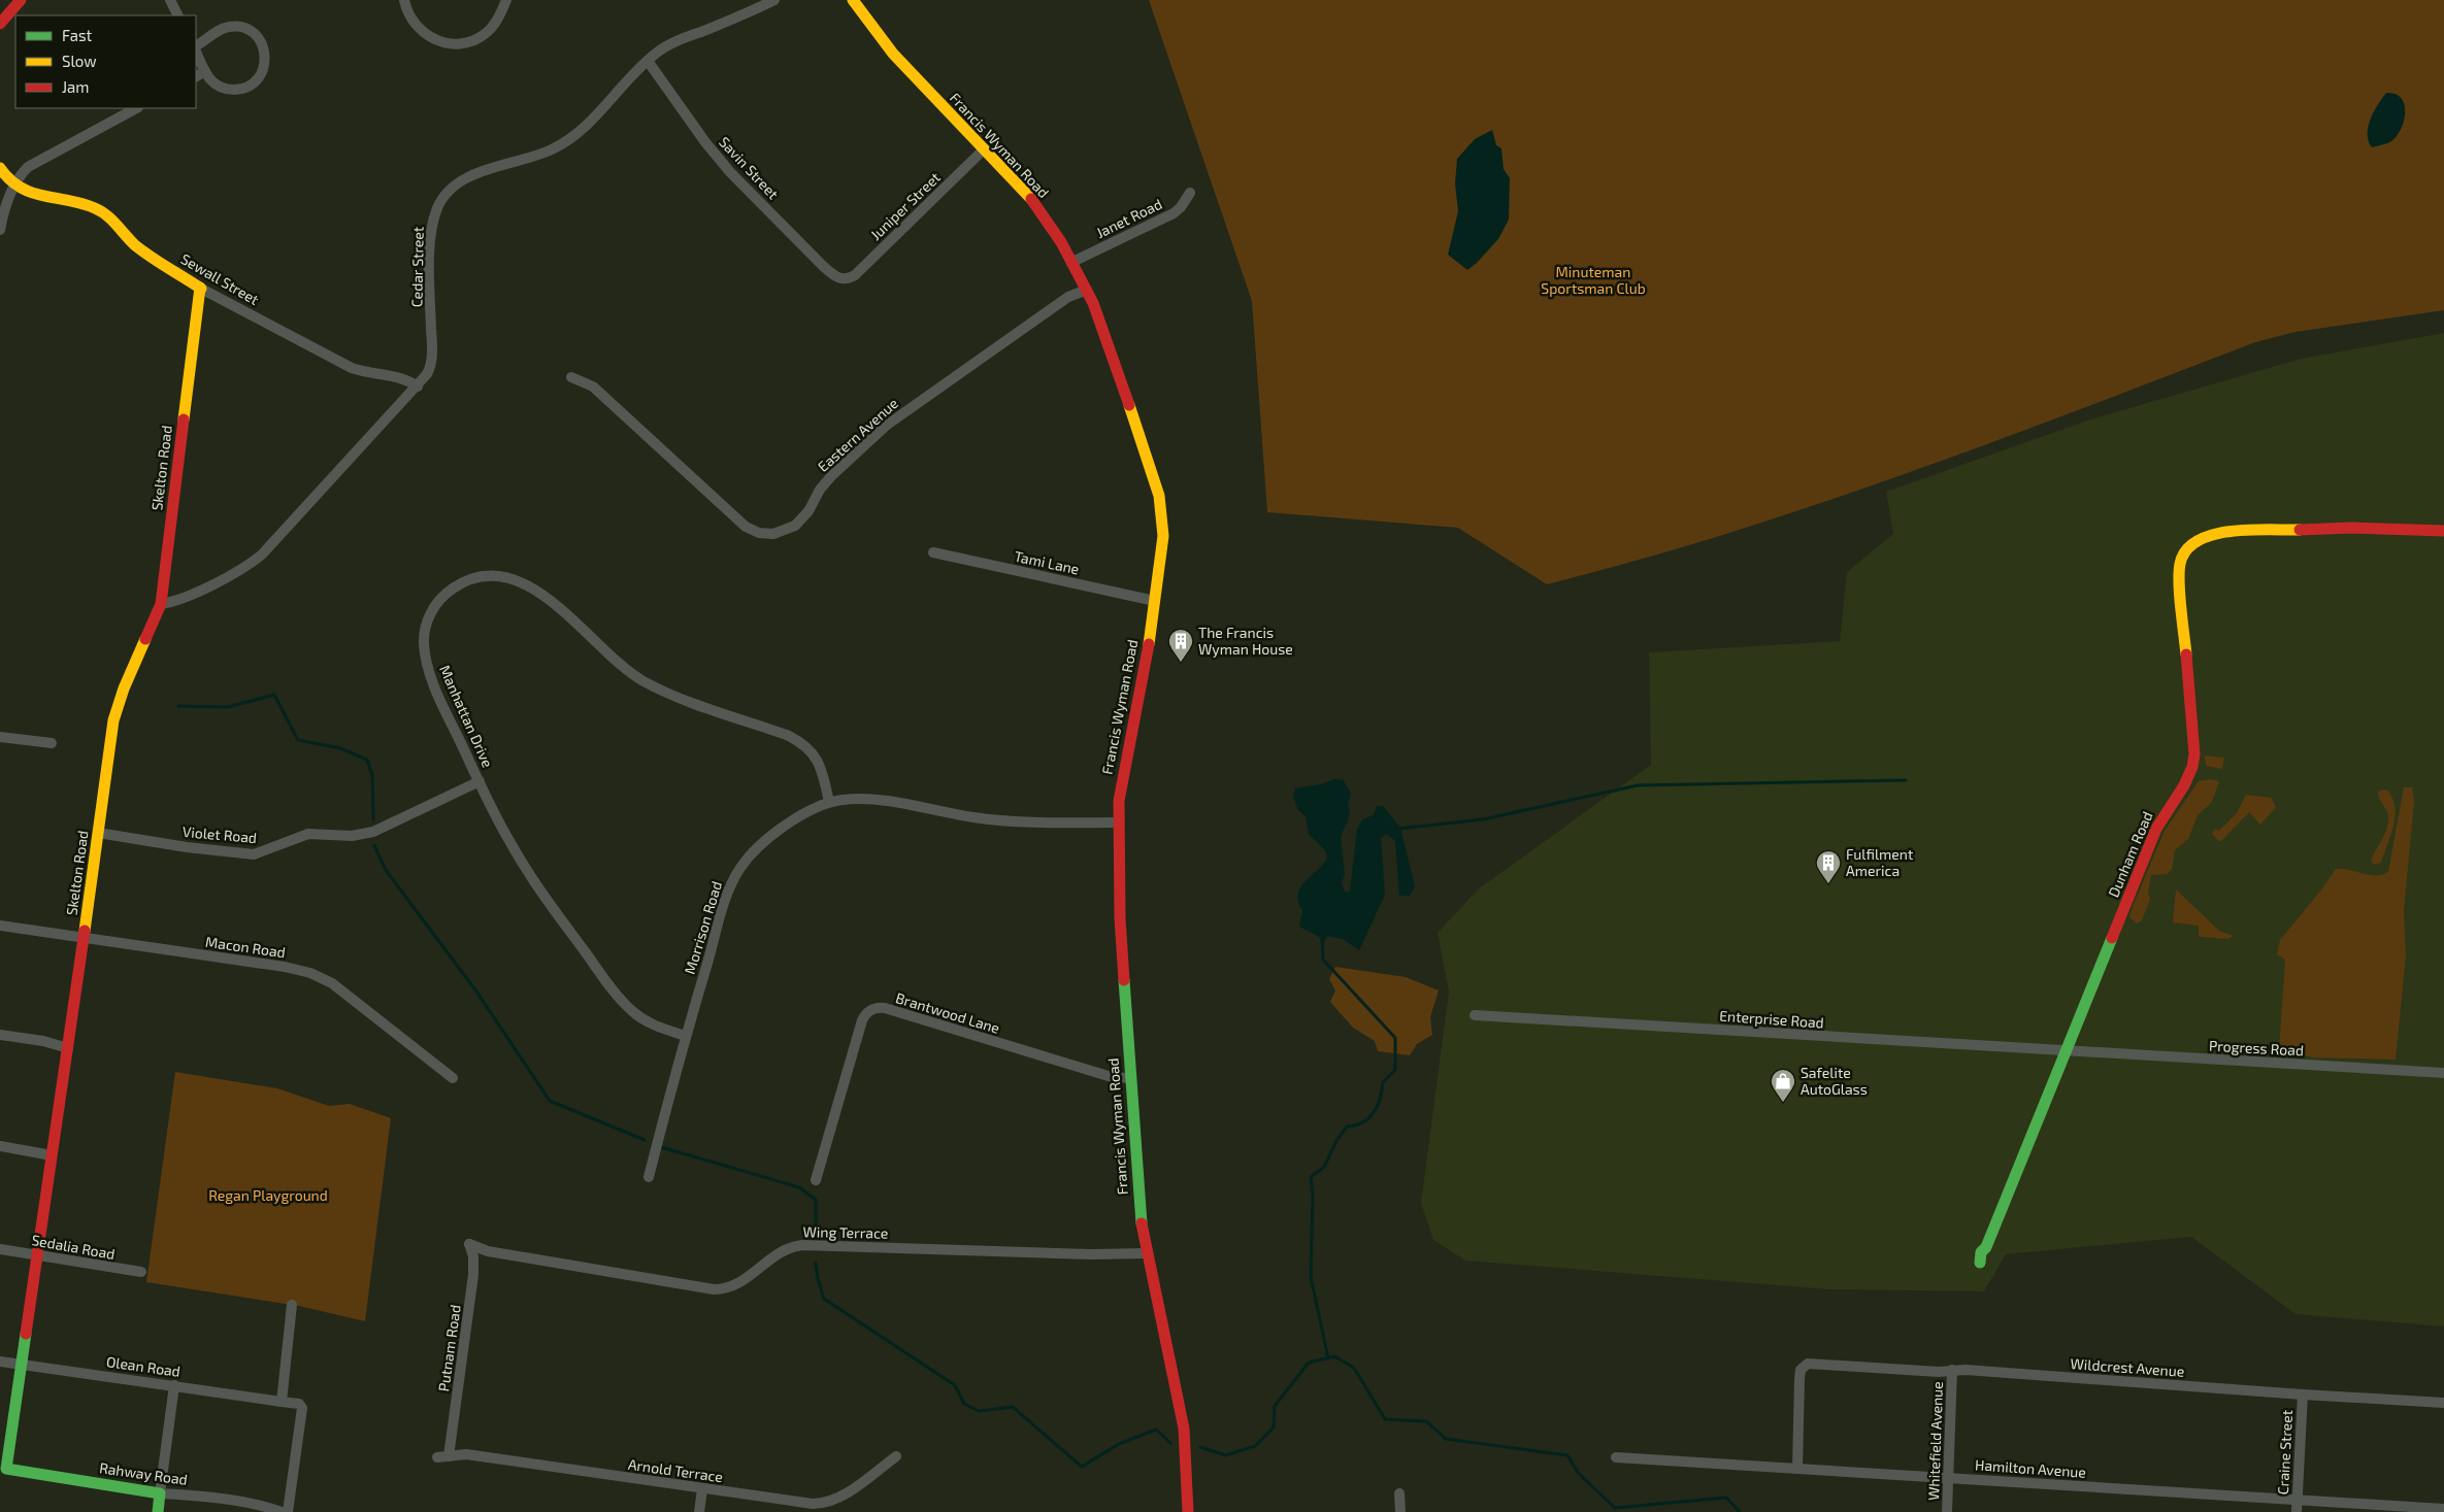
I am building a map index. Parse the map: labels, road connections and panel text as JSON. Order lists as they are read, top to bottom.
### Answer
{
  "streets": {
    "street": [
      "Francis Wyman Road",
      "Savin Street",
      "Juniper Street",
      "Janet Road",
      "Cedar Street",
      "Sewall Street",
      "Eastern Avenue",
      "Skelton Road",
      "Tami Lane",
      "Manhattan Drive",
      "Violet Road",
      "Dunham Road",
      "Morrison Road",
      "Macon Road",
      "Brantwood Lane",
      "Enterprise Road",
      "Progress Road",
      "Wing Terrace",
      "Sedalia Road",
      "Putnam Road",
      "Olean Road",
      "Wildcrest Avenue",
      "Whitefield Avenue",
      "Craine Street",
      "Hamilton Avenue",
      "Arnold Terrace",
      "Rahway Road"
    ]
  },
  "crossings": [
    ["Francis Wyman Road", "Juniper Street"],
    ["Francis Wyman Road", "Janet Road"],
    ["Francis Wyman Road", "Eastern Avenue"],
    ["Francis Wyman Road", "Tami Lane"],
    ["Francis Wyman Road", "Morrison Road"],
    ["Francis Wyman Road", "Brantwood Lane"],
    ["Francis Wyman Road", "Wing Terrace"],
    ["Savin Street", "Juniper Street"],
    ["Savin Street", "Cedar Street"],
    ["Cedar Street", "Sewall Street"],
    ["Cedar Street", "Skelton Road"],
    ["Sewall Street", "Skelton Road"],
    ["Skelton Road", "Violet Road"],
    ["Skelton Road", "Macon Road"],
    ["Skelton Road", "Sedalia Road"],
    ["Skelton Road", "Olean Road"],
    ["Skelton Road", "Rahway Road"],
    ["Manhattan Drive", "Violet Road"],
    ["Manhattan Drive", "Morrison Road"],
    ["Dunham Road", "Enterprise Road"],
    ["Dunham Road", "Progress Road"],
    ["Enterprise Road", "Progress Road"],
    ["Wing Terrace", "Putnam Road"],
    ["Putnam Road", "Arnold Terrace"],
    ["Wildcrest Avenue", "Whitefield Avenue"],
    ["Wildcrest Avenue", "Craine Street"],
    ["Wildcrest Avenue", "Hamilton Avenue"],
    ["Whitefield Avenue", "Hamilton Avenue"],
    ["Craine Street", "Hamilton Avenue"]
  ],
  "parks": ["Minuteman Sportsman Club", "Regan Playground"],
  "places": {
    "building": ["The Francis Wyman House", "Fulfilment America"],
    "shop": ["Safelite AutoGlass"]
  },
  "legend": ["Fast", "Slow", "Jam"]
}
